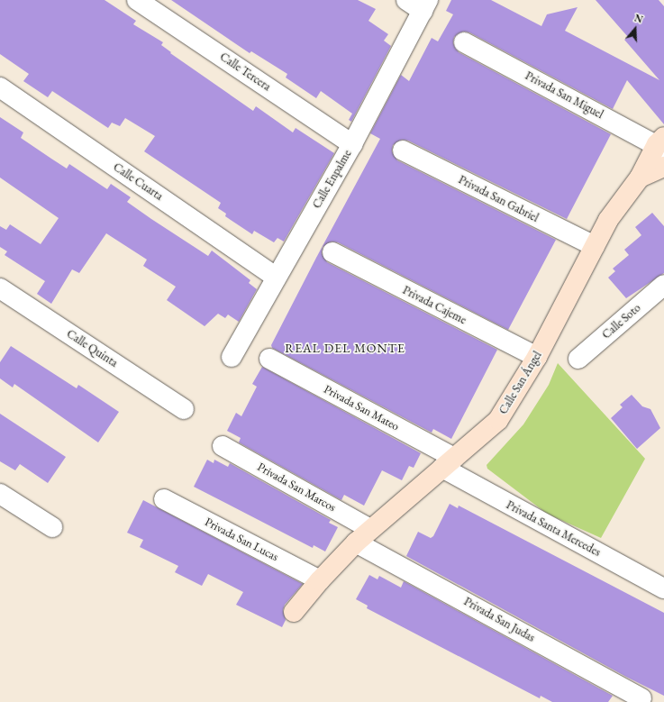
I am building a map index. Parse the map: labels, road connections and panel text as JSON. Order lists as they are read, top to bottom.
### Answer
{
  "streets": {
    "street": [
      "Calle Tercera",
      "Privada San Miguel",
      "Calle Enpalme",
      "Calle Cuarta",
      "Privada San Gabriel",
      "Privada Cajeme",
      "Calle Soto",
      "Calle Quinta",
      "Calle San Ángel",
      "Privada San Mateo",
      "Privada San Marcos",
      "Privada Santa Mercedes",
      "Privada San Lucas",
      "Privada San Judas"
    ]
  },
  "crossings": [
    ["Calle Tercera", "Calle Enpalme"],
    ["Privada San Miguel", "Calle San Ángel"],
    ["Calle Enpalme", "Calle Cuarta"],
    ["Privada San Gabriel", "Calle San Ángel"],
    ["Privada Cajeme", "Calle San Ángel"],
    ["Calle San Ángel", "Privada San Mateo"],
    ["Calle San Ángel", "Privada San Marcos"],
    ["Calle San Ángel", "Privada Santa Mercedes"],
    ["Calle San Ángel", "Privada San Lucas"],
    ["Calle San Ángel", "Privada San Judas"],
    ["Privada San Mateo", "Privada Santa Mercedes"]
  ],
  "districts": ["REAL DEL MONTE"],
  "north": "top"
}
